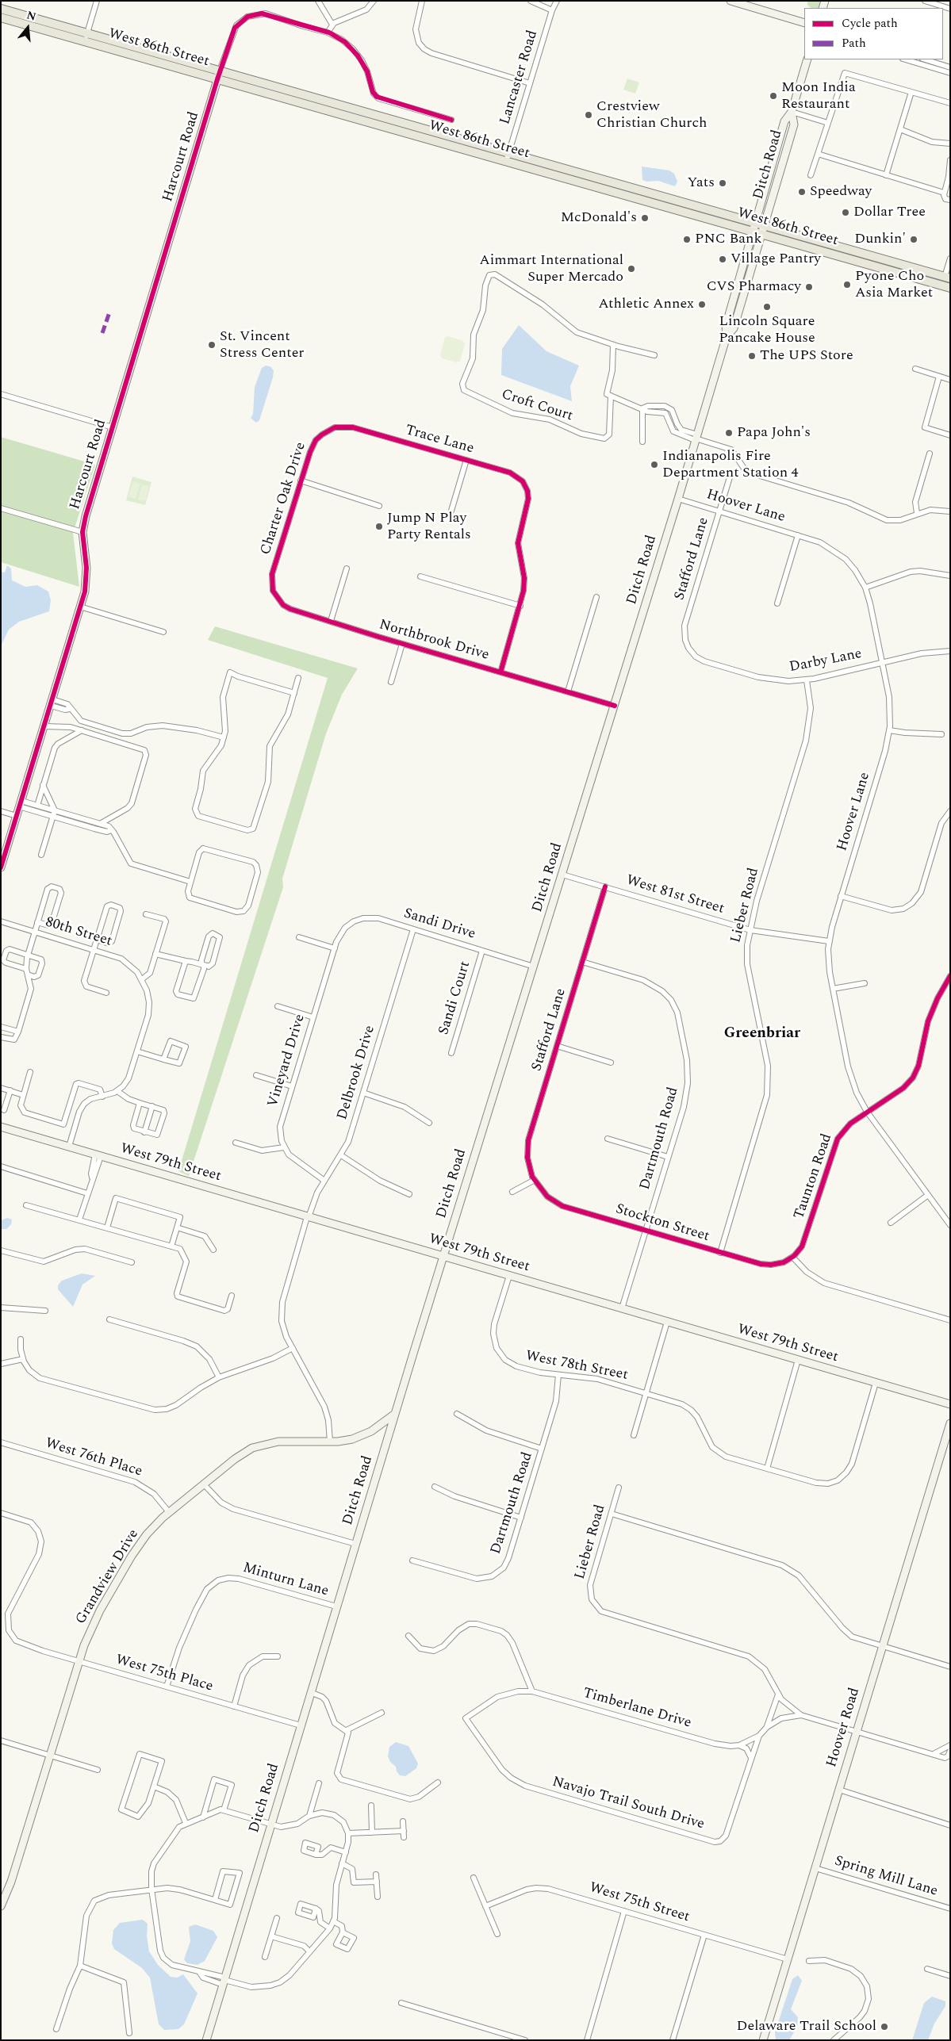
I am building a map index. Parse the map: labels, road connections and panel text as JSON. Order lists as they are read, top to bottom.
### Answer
{
  "streets": {
    "main road": [
      "West 86th Street",
      "Harcourt Road",
      "Ditch Road",
      "West 79th Street",
      "Grandview Drive",
      "Hoover Road"
    ],
    "street": [
      "Lancaster Road",
      "Croft Court",
      "Trace Lane",
      "Charter Oak Drive",
      "Hoover Lane",
      "Stafford Lane",
      "Northbrook Drive",
      "Darby Lane",
      "West 81st Street",
      "Lieber Road",
      "Sandi Drive",
      "80th Street",
      "Sandi Court",
      "Vineyard Drive",
      "Delbrook Drive",
      "Dartmouth Road",
      "Taunton Road",
      "Stockton Street",
      "West 78th Street",
      "West 76th Place",
      "Minturn Lane",
      "West 75th Place",
      "Timberlane Drive",
      "Navajo Trail South Drive",
      "Spring Mill Lane",
      "West 75th Street"
    ]
  },
  "crossings": [
    ["West 86th Street", "Lancaster Road"],
    ["West 86th Street", "Harcourt Road"],
    ["West 86th Street", "Ditch Road"],
    ["Ditch Road", "Hoover Lane"],
    ["Ditch Road", "Northbrook Drive"],
    ["Ditch Road", "West 81st Street"],
    ["Ditch Road", "Sandi Drive"],
    ["Ditch Road", "West 79th Street"],
    ["Ditch Road", "Grandview Drive"],
    ["Ditch Road", "Minturn Lane"],
    ["Ditch Road", "West 75th Place"],
    ["Trace Lane", "Charter Oak Drive"],
    ["Charter Oak Drive", "Northbrook Drive"],
    ["Hoover Lane", "Stafford Lane"],
    ["Hoover Lane", "Darby Lane"],
    ["Hoover Lane", "West 81st Street"],
    ["Hoover Lane", "Taunton Road"],
    ["Stafford Lane", "Darby Lane"],
    ["Stafford Lane", "West 81st Street"],
    ["Stafford Lane", "Dartmouth Road"],
    ["Stafford Lane", "Stockton Street"],
    ["Darby Lane", "Lieber Road"],
    ["West 81st Street", "Lieber Road"],
    ["Lieber Road", "Stockton Street"],
    ["Sandi Drive", "Sandi Court"],
    ["Sandi Drive", "Vineyard Drive"],
    ["Sandi Drive", "Delbrook Drive"],
    ["Delbrook Drive", "West 79th Street"],
    ["Delbrook Drive", "Grandview Drive"],
    ["Dartmouth Road", "West 79th Street"],
    ["Dartmouth Road", "Stockton Street"],
    ["Dartmouth Road", "West 78th Street"],
    ["West 79th Street", "West 78th Street"],
    ["Taunton Road", "Stockton Street"],
    ["West 76th Place", "Grandview Drive"],
    ["Grandview Drive", "West 75th Place"],
    ["Minturn Lane", "West 75th Place"],
    ["Timberlane Drive", "Navajo Trail South Drive"],
    ["Hoover Road", "Spring Mill Lane"],
    ["Hoover Road", "West 75th Street"]
  ],
  "districts": ["Greenbriar"],
  "places": [
    "Moon India Restaurant",
    "Crestview Christian Church",
    "Yats",
    "Speedway",
    "Dollar Tree",
    "McDonald's",
    "PNC Bank",
    "Dunkin'",
    "Village Pantry",
    "Aimmart International Super Mercado",
    "Pyone Cho Asia Market",
    "CVS Pharmacy",
    "Athletic Annex",
    "Lincoln Square Pancake House",
    "St. Vincent Stress Center",
    "The UPS Store",
    "Papa John's",
    "Indianapolis Fire Department Station 4",
    "Jump N Play Party Rentals",
    "Delaware Trail School"
  ],
  "legend": ["Cycle path", "Path"],
  "north": "top"
}
